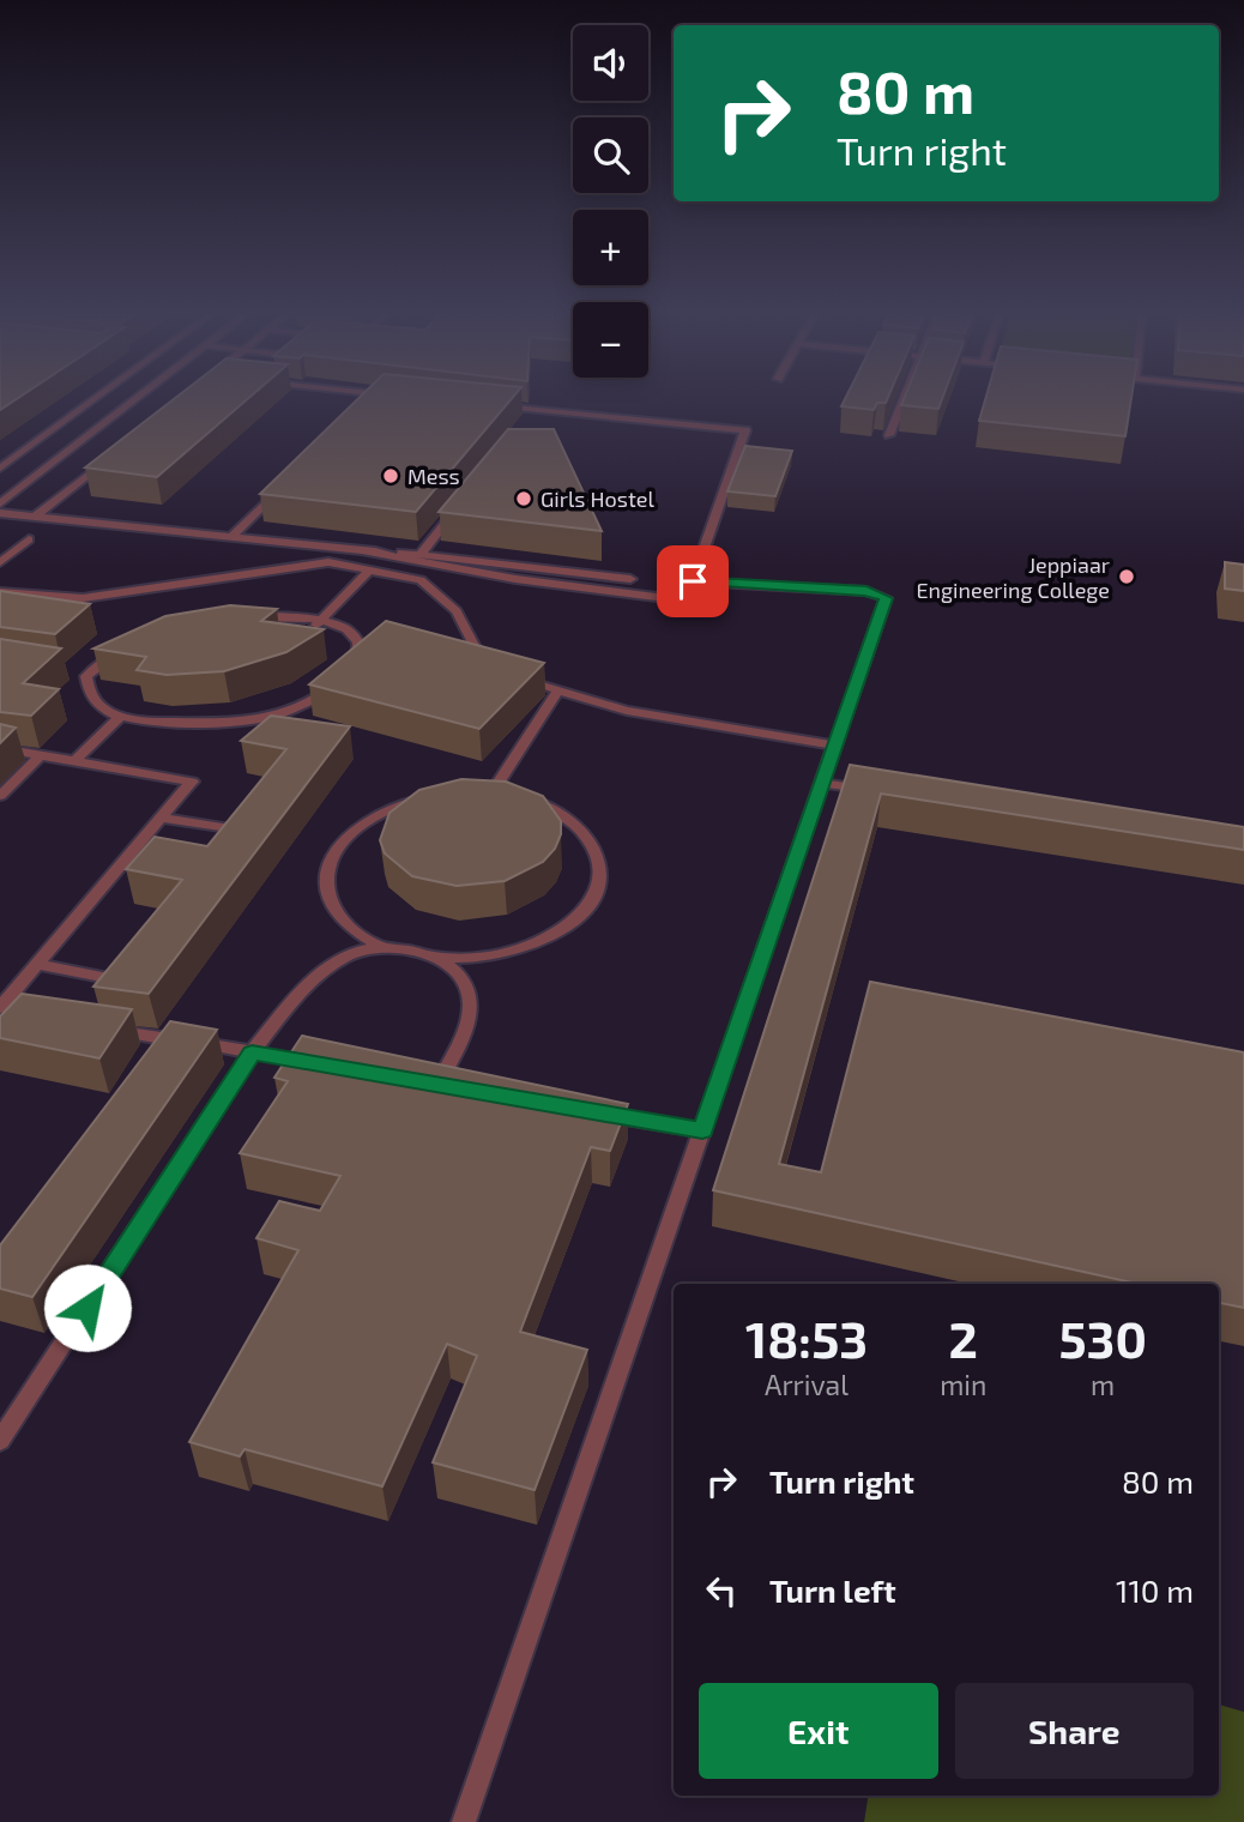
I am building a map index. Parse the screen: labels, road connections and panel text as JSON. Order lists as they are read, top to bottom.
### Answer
{
  "places": ["Mess", "Girls Hostel", "Jeppiaar Engineering College"],
  "page": {
    "map_buttons": ["+", "−"],
    "turn": ["80 m", "Turn right"],
    "eta": [
      "18:53",
      "Arrival",
      "2",
      "min",
      "530",
      "m"
    ],
    "list": [
      {
        "name": "Turn right",
        "value": "80 m"
      },
      {
        "name": "Turn left",
        "value": "110 m"
      }
    ],
    "buttons": ["Exit", "Share"]
  }
}
